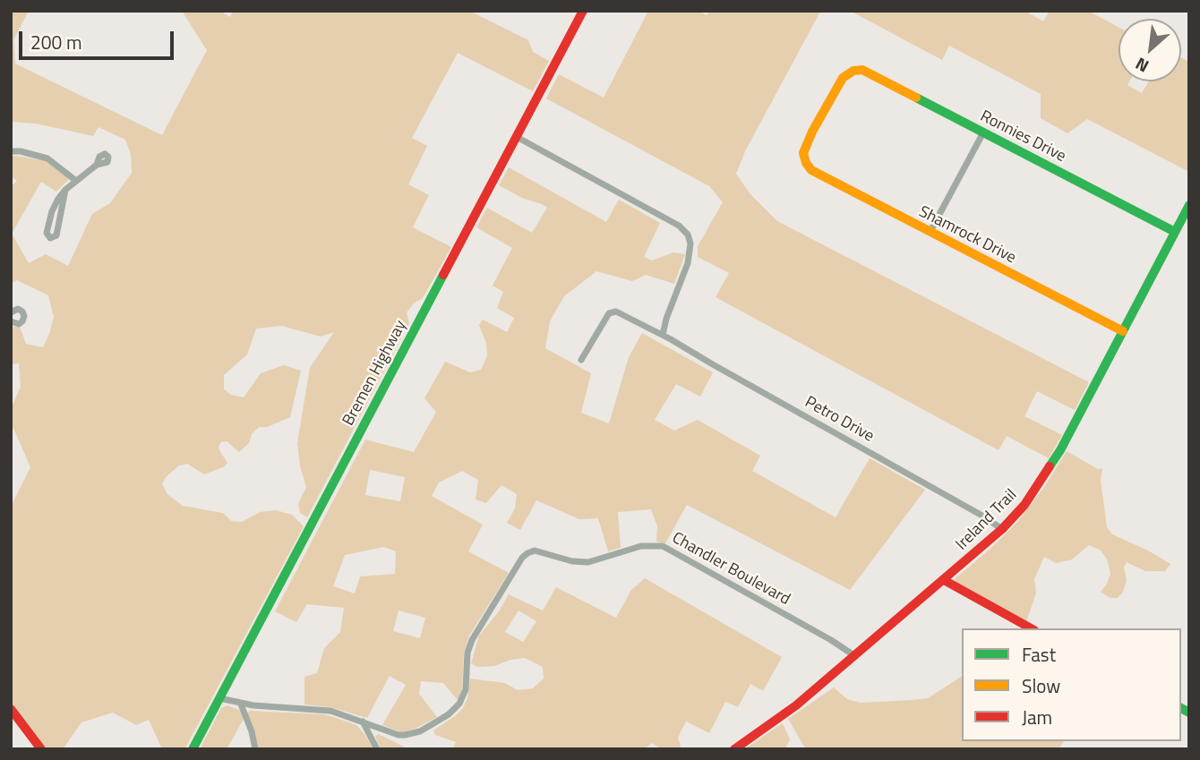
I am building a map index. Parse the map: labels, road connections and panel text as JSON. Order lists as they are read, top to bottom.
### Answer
{
  "streets": {
    "street": [
      "Ronnies Drive",
      "Shamrock Drive",
      "Bremen Highway",
      "Petro Drive",
      "Ireland Trail",
      "Chandler Boulevard"
    ]
  },
  "crossings": [
    ["Ronnies Drive", "Shamrock Drive"],
    ["Ronnies Drive", "Ireland Trail"],
    ["Shamrock Drive", "Ireland Trail"],
    ["Bremen Highway", "Chandler Boulevard"],
    ["Petro Drive", "Ireland Trail"],
    ["Ireland Trail", "Chandler Boulevard"]
  ],
  "legend": ["Fast", "Slow", "Jam"],
  "scale_bar": "200 m",
  "north": "bottom left"
}
